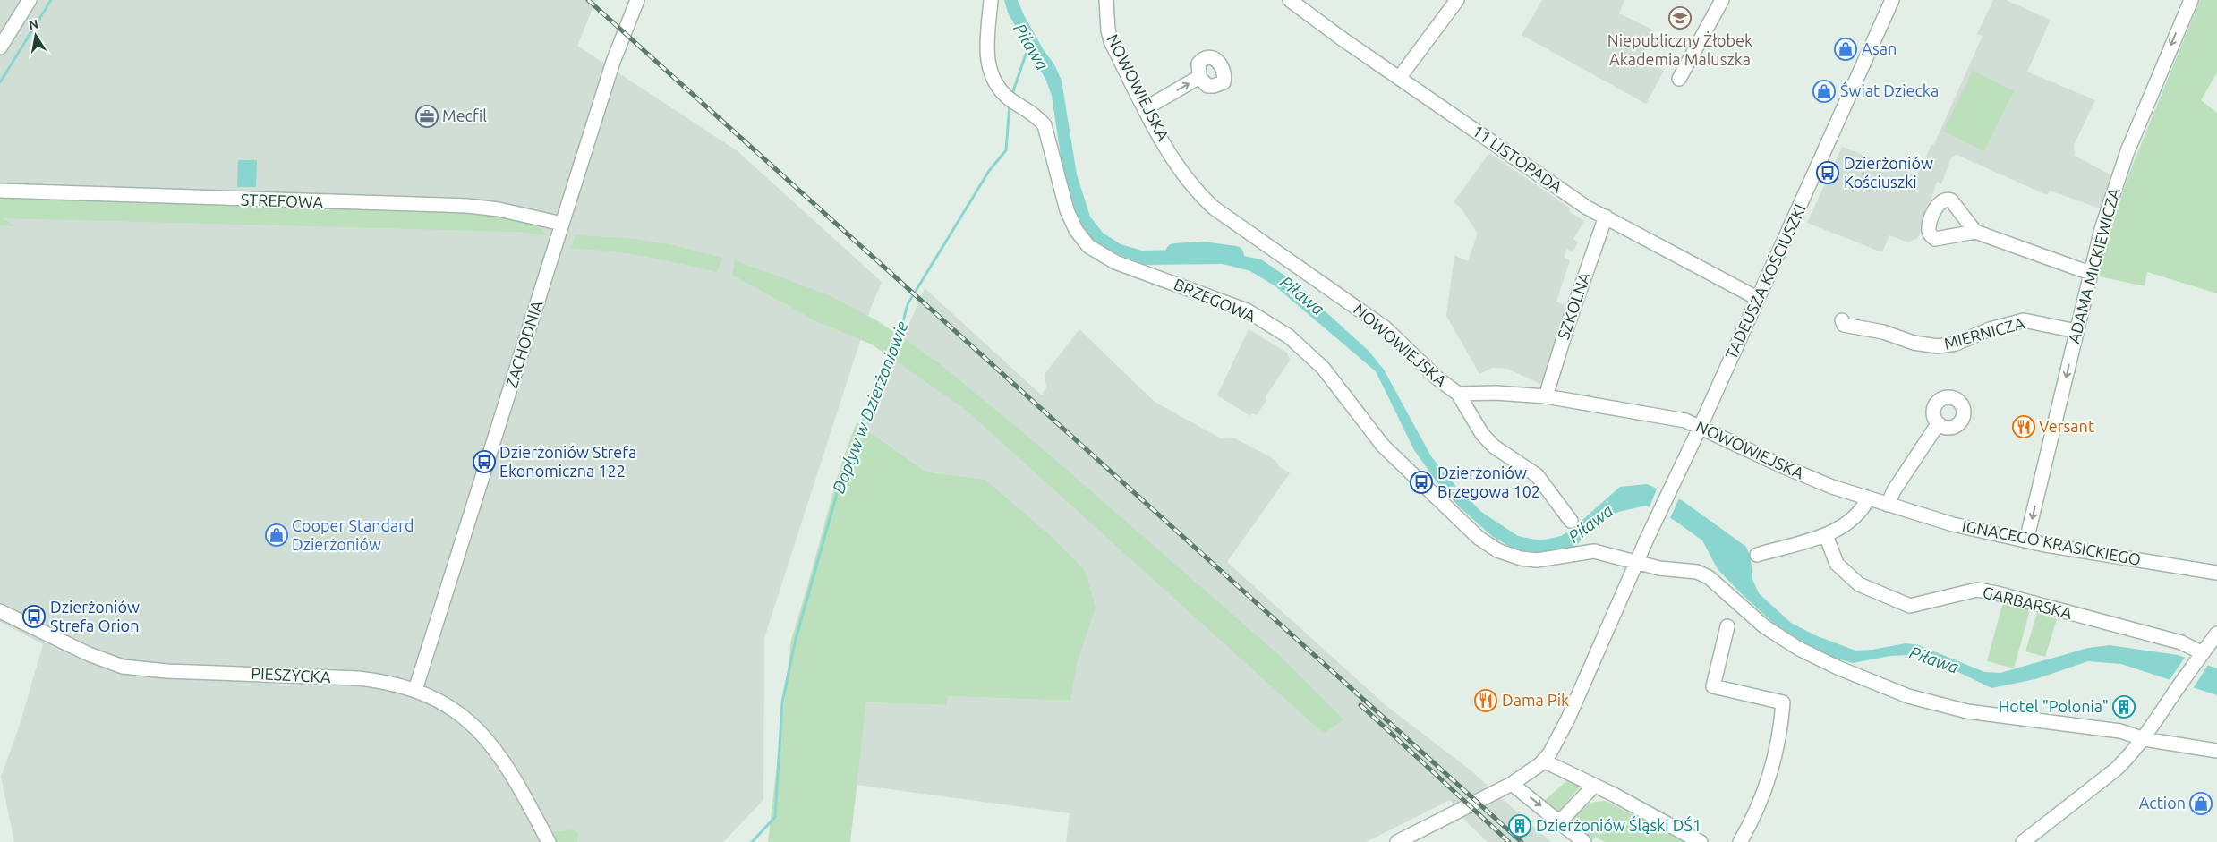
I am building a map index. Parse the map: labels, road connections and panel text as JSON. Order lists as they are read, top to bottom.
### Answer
{
  "streets": {
    "street": [
      "NOWOWIEJSKA",
      "11 LISTOPADA",
      "STREFOWA",
      "ADAMA MICKIEWICZA",
      "TADEUSZA KOŚCIUSZKI",
      "BRZEGOWA",
      "SZKOLNA",
      "MIERNICZA",
      "ZACHODNIA",
      "IGNACEGO KRASICKIEGO",
      "GARBARSKA",
      "PIESZYCKA"
    ]
  },
  "crossings": [
    ["NOWOWIEJSKA", "TADEUSZA KOŚCIUSZKI"],
    ["NOWOWIEJSKA", "SZKOLNA"],
    ["NOWOWIEJSKA", "IGNACEGO KRASICKIEGO"],
    ["11 LISTOPADA", "TADEUSZA KOŚCIUSZKI"],
    ["11 LISTOPADA", "SZKOLNA"],
    ["STREFOWA", "ZACHODNIA"],
    ["ADAMA MICKIEWICZA", "MIERNICZA"],
    ["ADAMA MICKIEWICZA", "IGNACEGO KRASICKIEGO"],
    ["TADEUSZA KOŚCIUSZKI", "BRZEGOWA"],
    ["ZACHODNIA", "PIESZYCKA"]
  ],
  "one_way": ["ADAMA MICKIEWICZA"],
  "water": ["Piława", "Dopływ w Dzierżoniowie"],
  "places": {
    "school or university": ["Niepubliczny Żłobek Akademia Maluszka"],
    "shop": [
      "Asan",
      "Świat Dziecka",
      "Cooper Standard Dzierżoniów",
      "Action"
    ],
    "office": ["Mecfil"],
    "bus stop": [
      "Dzierżoniów Kościuszki",
      "Dzierżoniów Strefa Ekonomiczna 122",
      "Dzierżoniów Brzegowa 102",
      "Dzierżoniów Strefa Orion"
    ],
    "restaurant": ["Versant", "Dama Pik"],
    "building": ["Hotel \"Polonia\"", "Dzierżoniów Śląski DŚ1"]
  },
  "north": "top"
}
